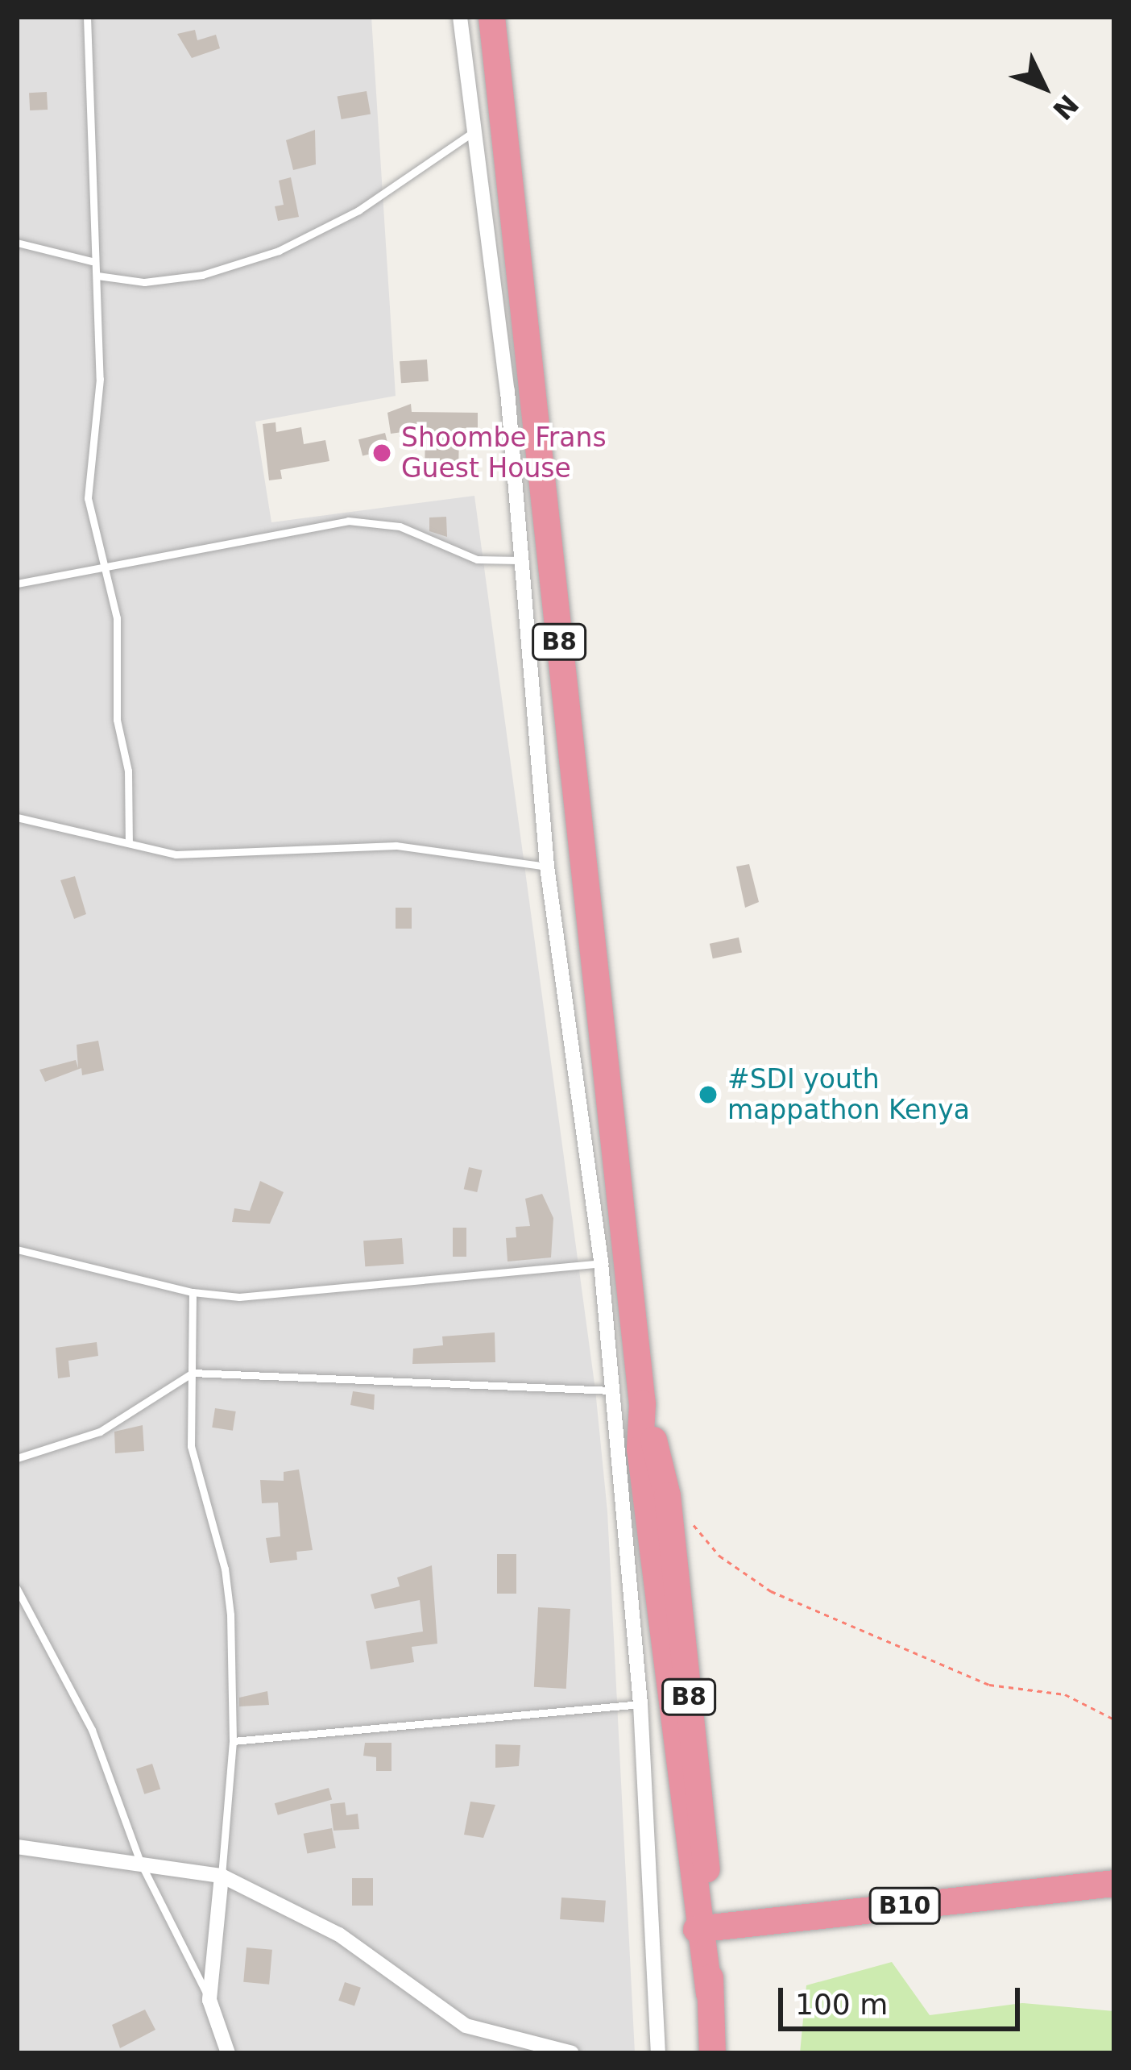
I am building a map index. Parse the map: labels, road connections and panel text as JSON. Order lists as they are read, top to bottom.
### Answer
{
  "streets": {
    "highway": ["B8", "B10"]
  },
  "crossings": [
    ["B8", "B10"]
  ],
  "places": ["Shoombe Frans Guest House", "#SDI youth mappathon Kenya"],
  "scale_bar": "100 m",
  "north": "bottom right"
}
